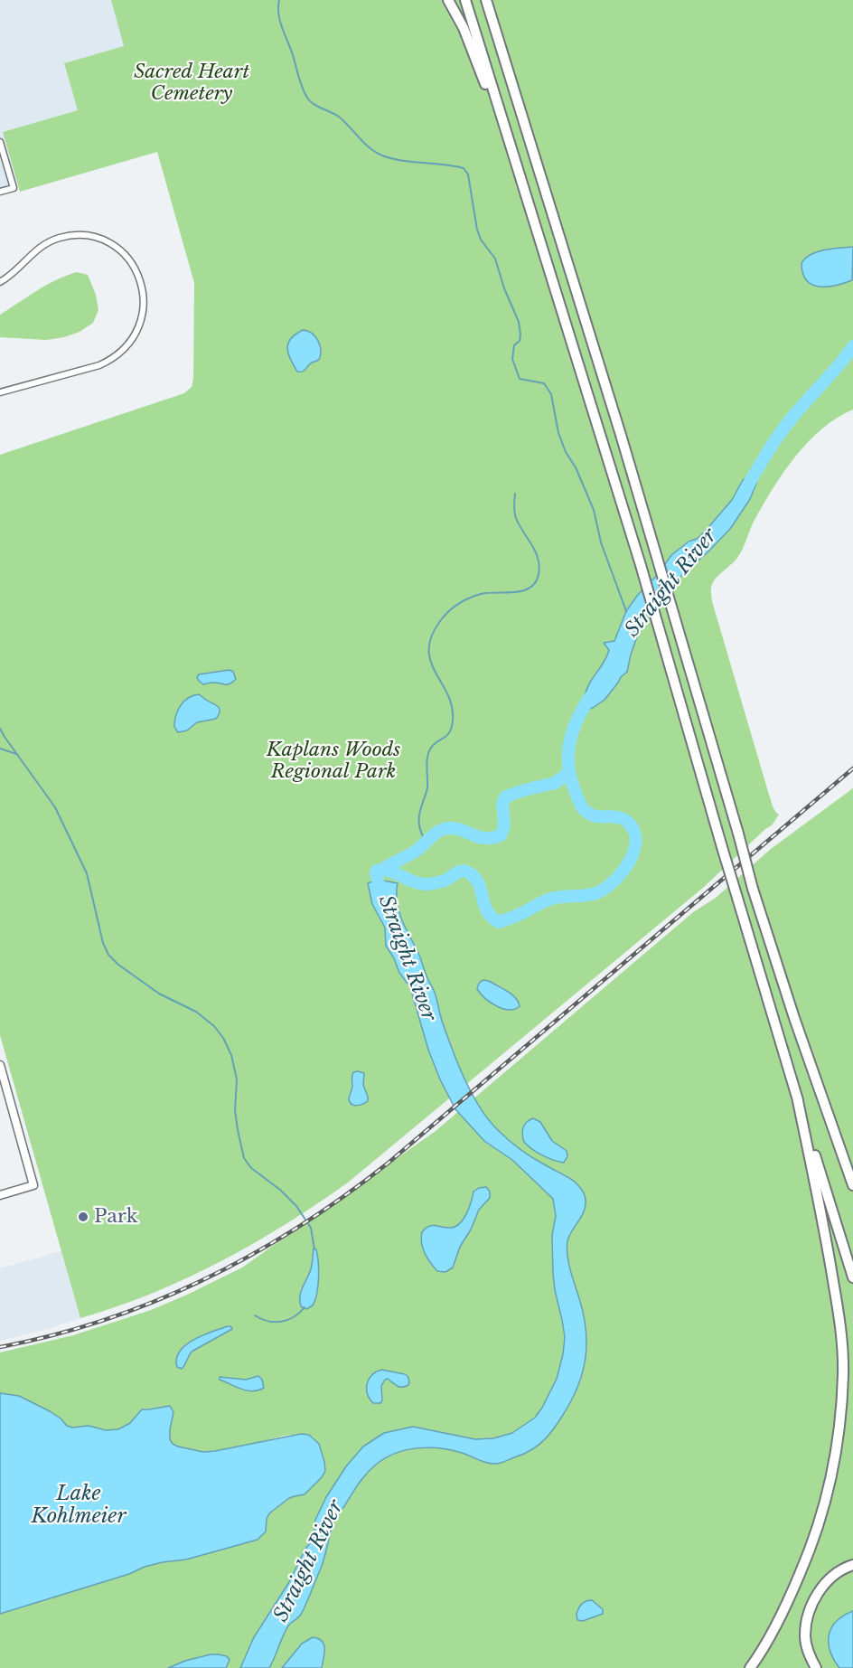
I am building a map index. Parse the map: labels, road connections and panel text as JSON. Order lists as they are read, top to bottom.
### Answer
{
  "water": ["Straight River", "Lake Kohlmeier"],
  "parks": ["Sacred Heart Cemetery", "Kaplans Woods Regional Park"],
  "places": ["Park"]
}
